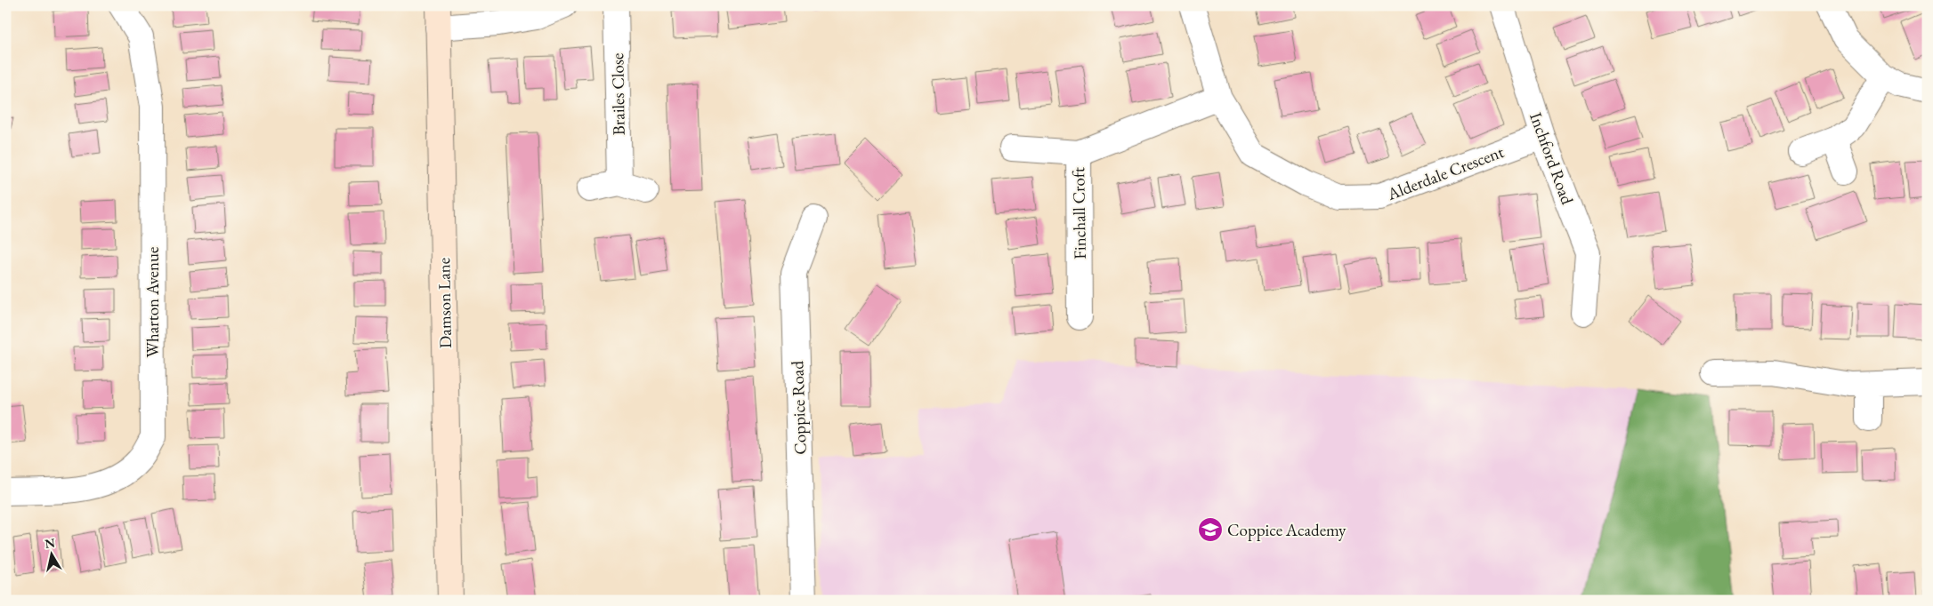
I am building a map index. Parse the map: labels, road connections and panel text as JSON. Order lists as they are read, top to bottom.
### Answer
{
  "streets": {
    "street": [
      "Brailes Close",
      "Inchford Road",
      "Alderdale Crescent",
      "Finchall Croft",
      "Wharton Avenue",
      "Damson Lane",
      "Coppice Road"
    ]
  },
  "crossings": [
    ["Inchford Road", "Alderdale Crescent"],
    ["Alderdale Crescent", "Finchall Croft"]
  ],
  "places": {
    "school or university": ["Coppice Academy"]
  },
  "north": "top"
}
